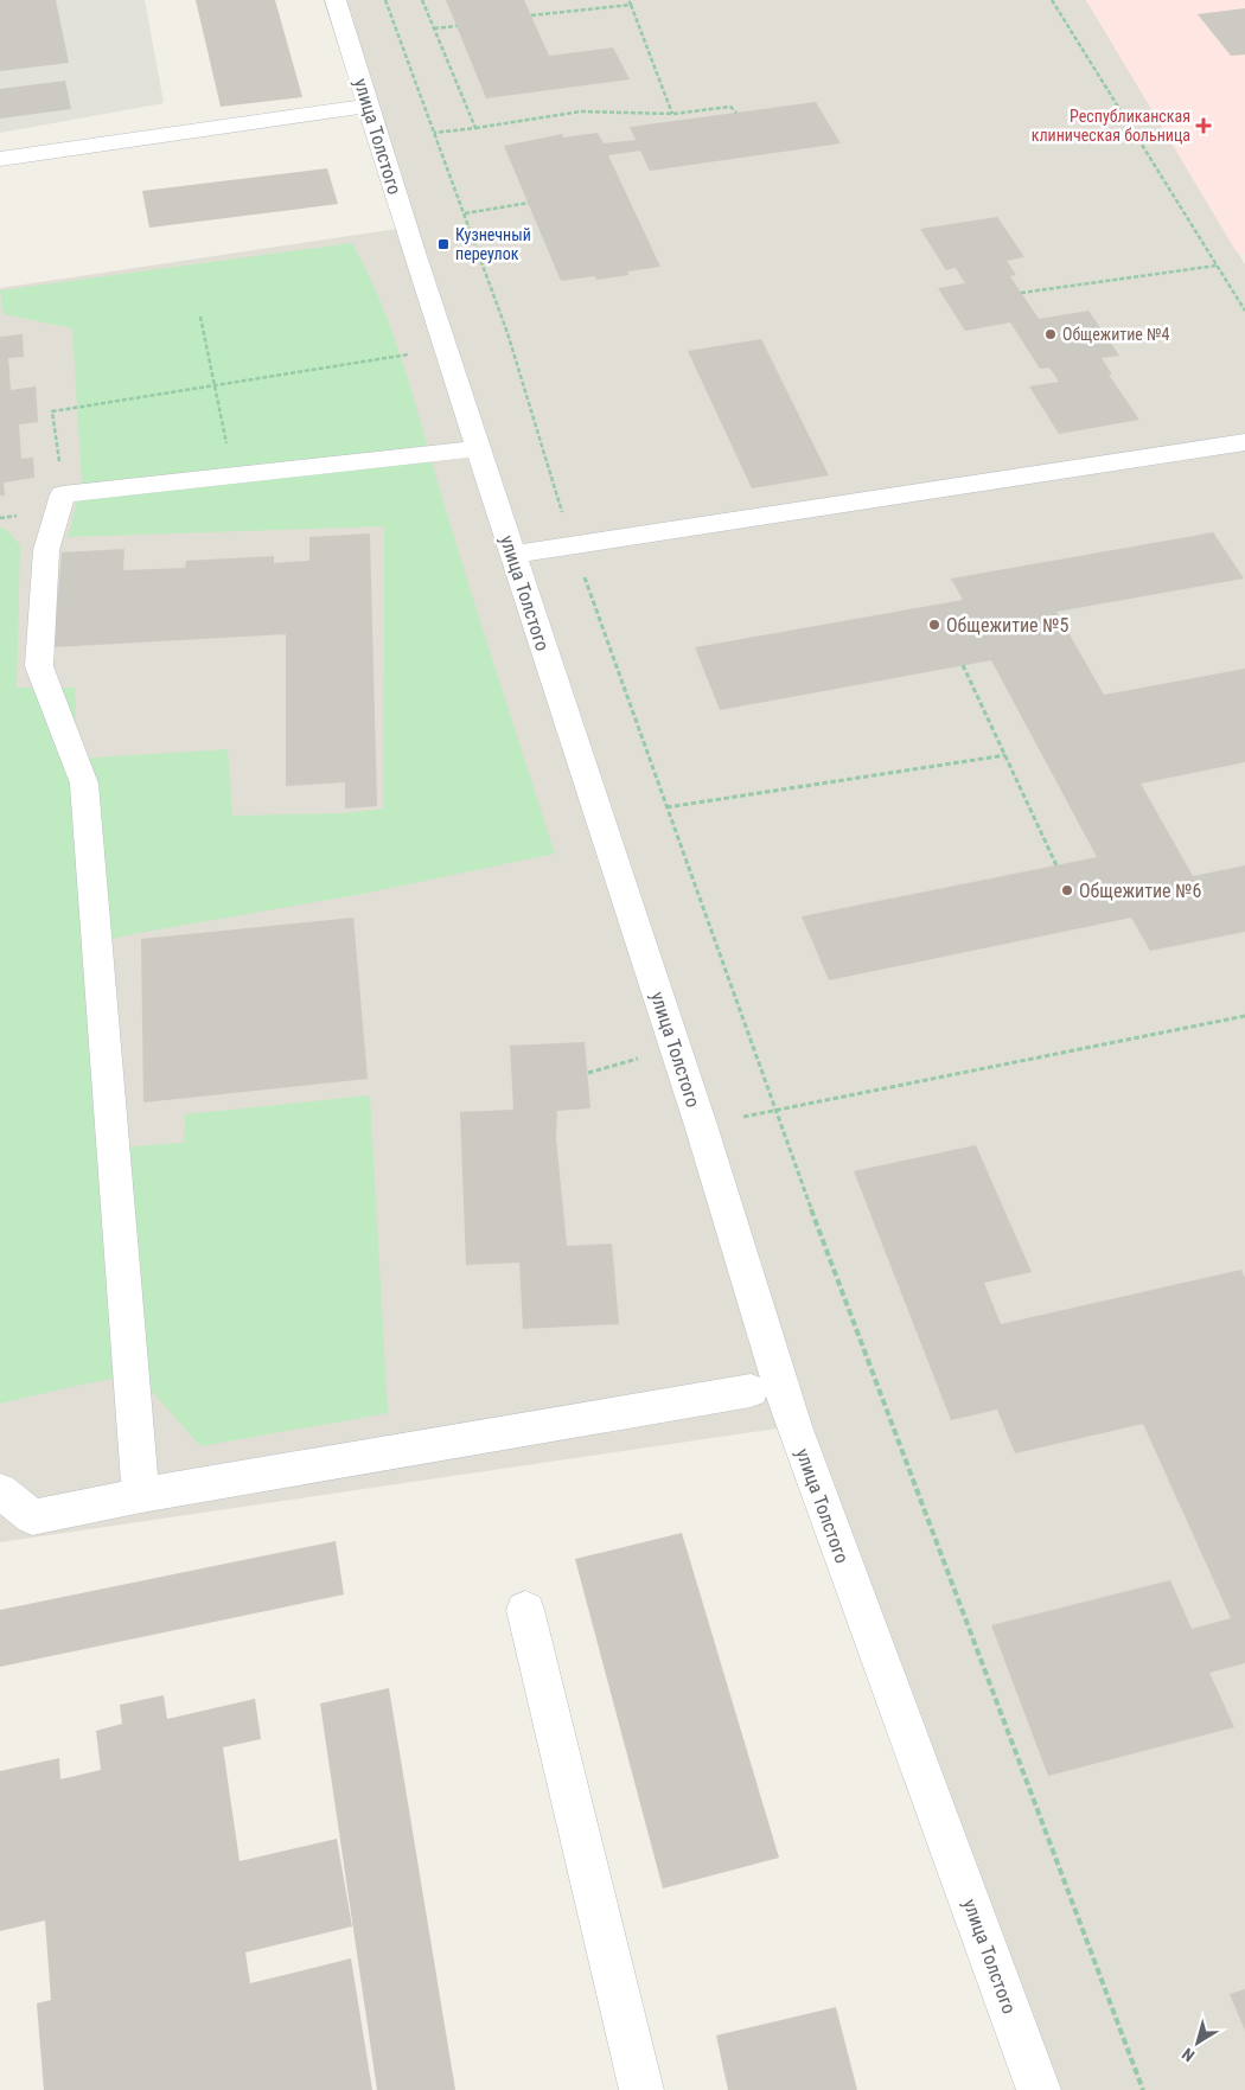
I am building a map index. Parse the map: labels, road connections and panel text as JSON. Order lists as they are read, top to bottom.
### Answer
{
  "streets": {
    "street": ["улица Толстого"]
  },
  "places": {
    "health": ["Республиканская клиническая больница"],
    "transit": ["Кузнечный переулок"],
    "other": ["Общежитие №4", "Общежитие №5", "Общежитие №6"]
  },
  "north": "bottom left"
}
